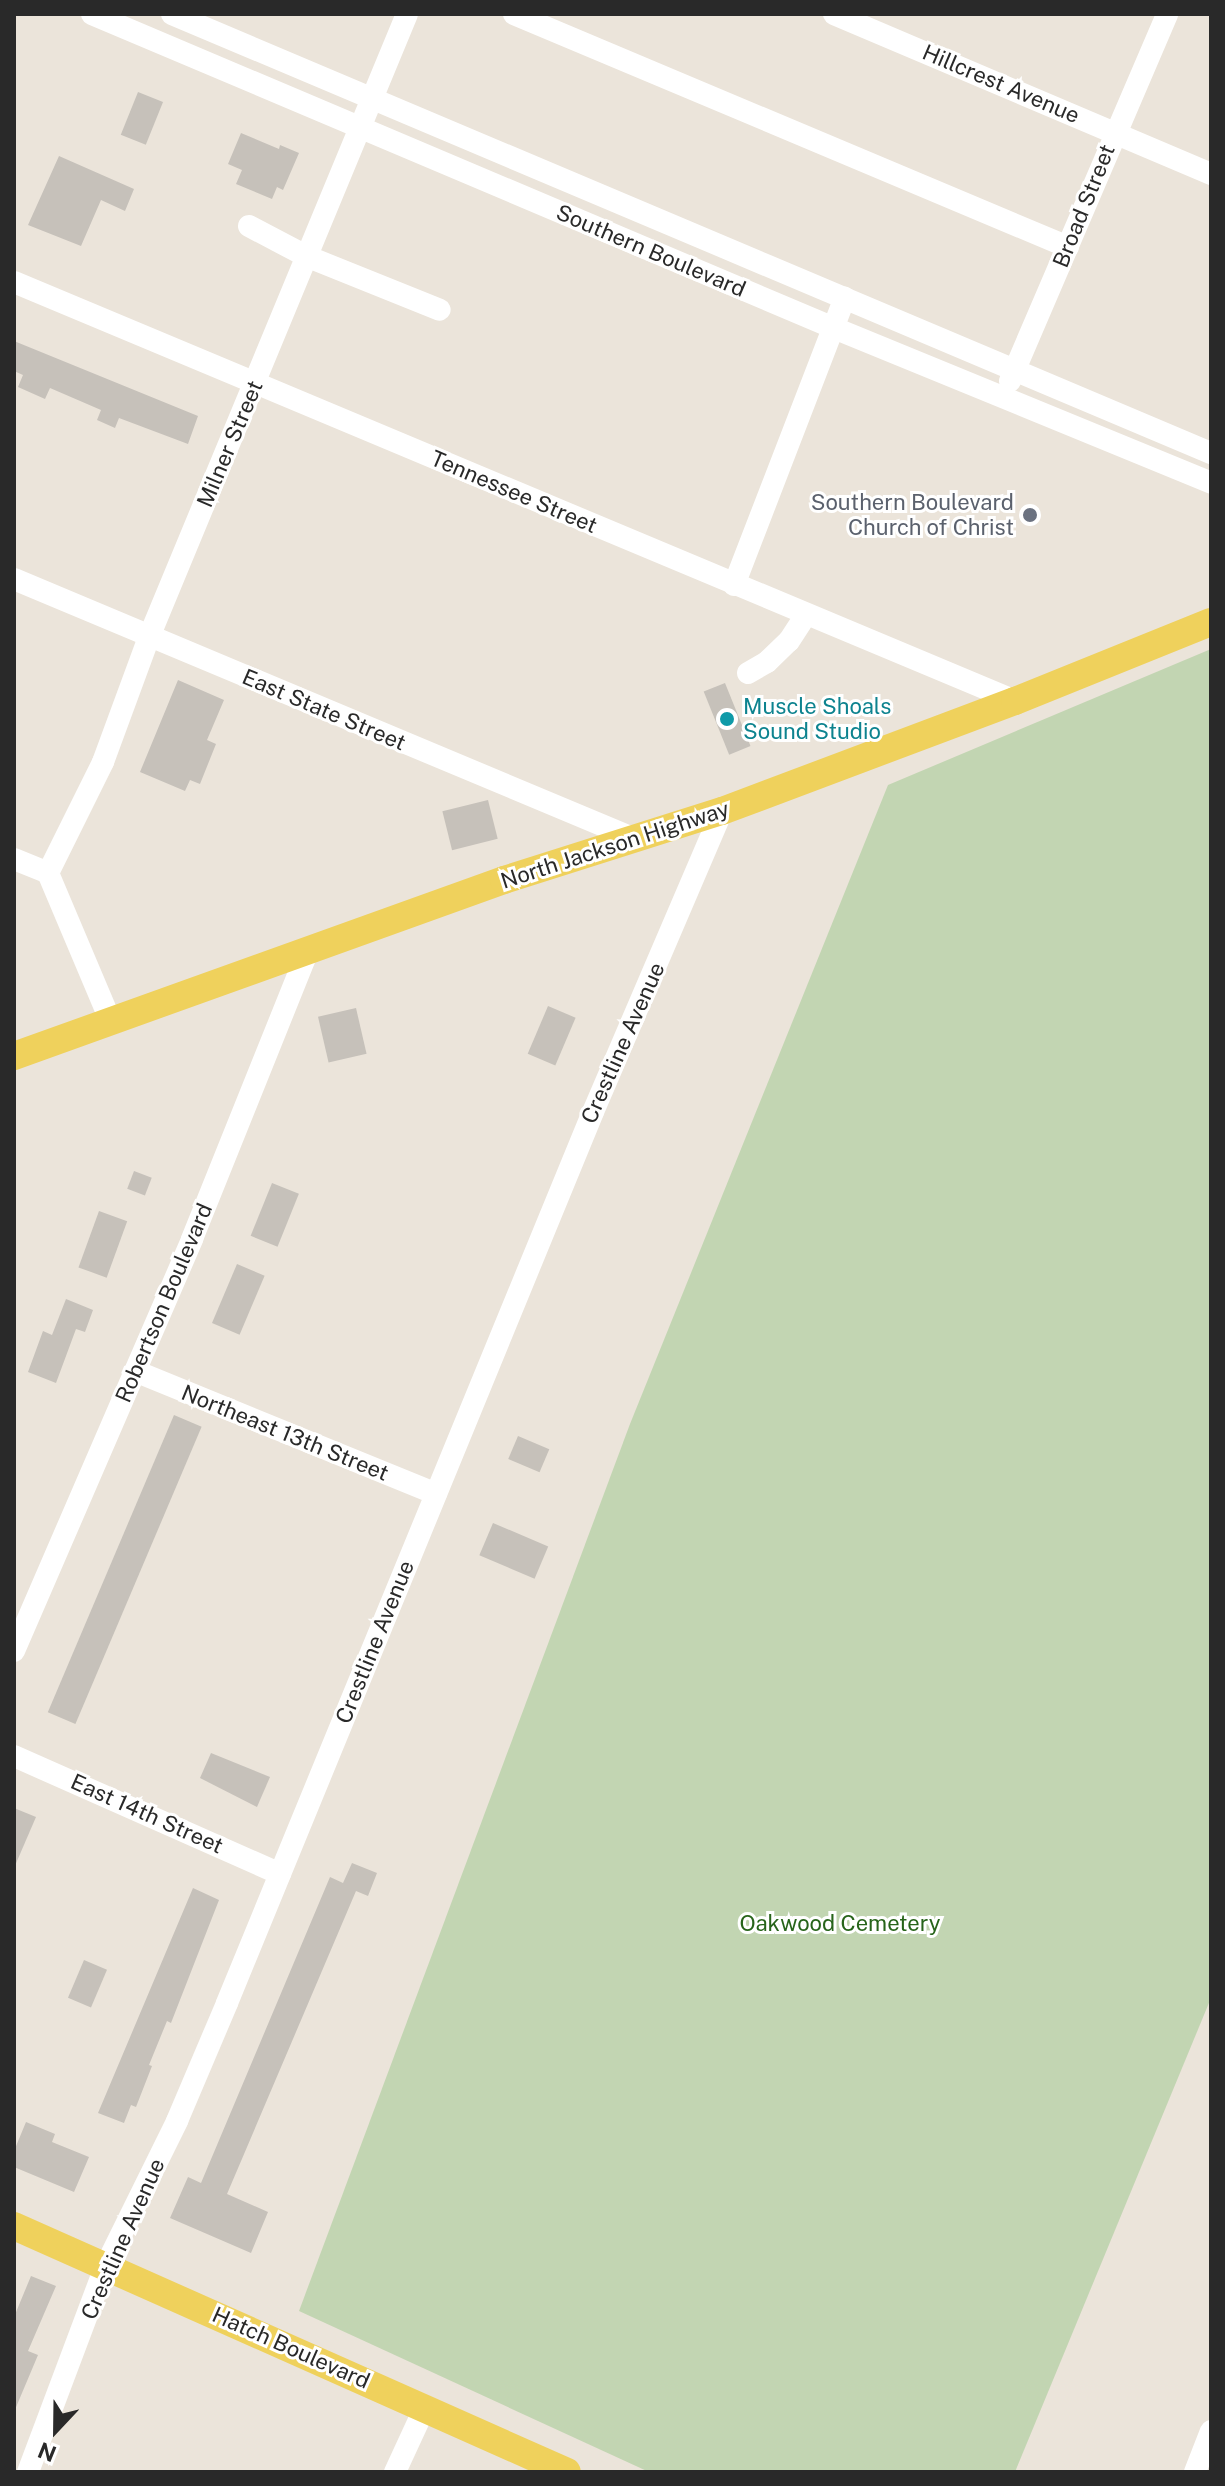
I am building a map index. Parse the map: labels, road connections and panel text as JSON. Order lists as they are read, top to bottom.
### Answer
{
  "streets": {
    "main road": ["North Jackson Highway", "Hatch Boulevard"],
    "street": [
      "Hillcrest Avenue",
      "Broad Street",
      "Southern Boulevard",
      "Milner Street",
      "Tennessee Street",
      "East State Street",
      "Crestline Avenue",
      "Robertson Boulevard",
      "Northeast 13th Street",
      "East 14th Street"
    ]
  },
  "crossings": [
    ["Hillcrest Avenue", "Broad Street"],
    ["Broad Street", "Southern Boulevard"],
    ["Southern Boulevard", "Milner Street"],
    ["Milner Street", "Tennessee Street"],
    ["Milner Street", "East State Street"],
    ["Tennessee Street", "North Jackson Highway"],
    ["East State Street", "North Jackson Highway"],
    ["North Jackson Highway", "Crestline Avenue"],
    ["North Jackson Highway", "Robertson Boulevard"],
    ["Crestline Avenue", "Northeast 13th Street"],
    ["Crestline Avenue", "East 14th Street"],
    ["Crestline Avenue", "Hatch Boulevard"],
    ["Robertson Boulevard", "Northeast 13th Street"]
  ],
  "parks": ["Oakwood Cemetery"],
  "places": ["Southern Boulevard Church of Christ", "Muscle Shoals Sound Studio"],
  "north": "bottom"
}
